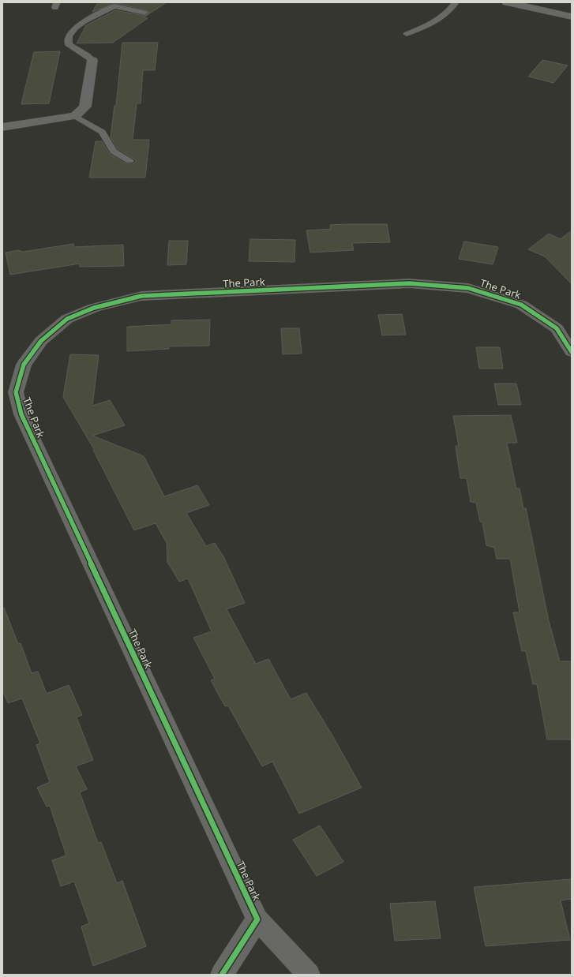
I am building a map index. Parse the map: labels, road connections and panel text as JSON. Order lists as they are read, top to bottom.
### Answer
{
  "streets": {
    "street": ["The Park"]
  }
}
